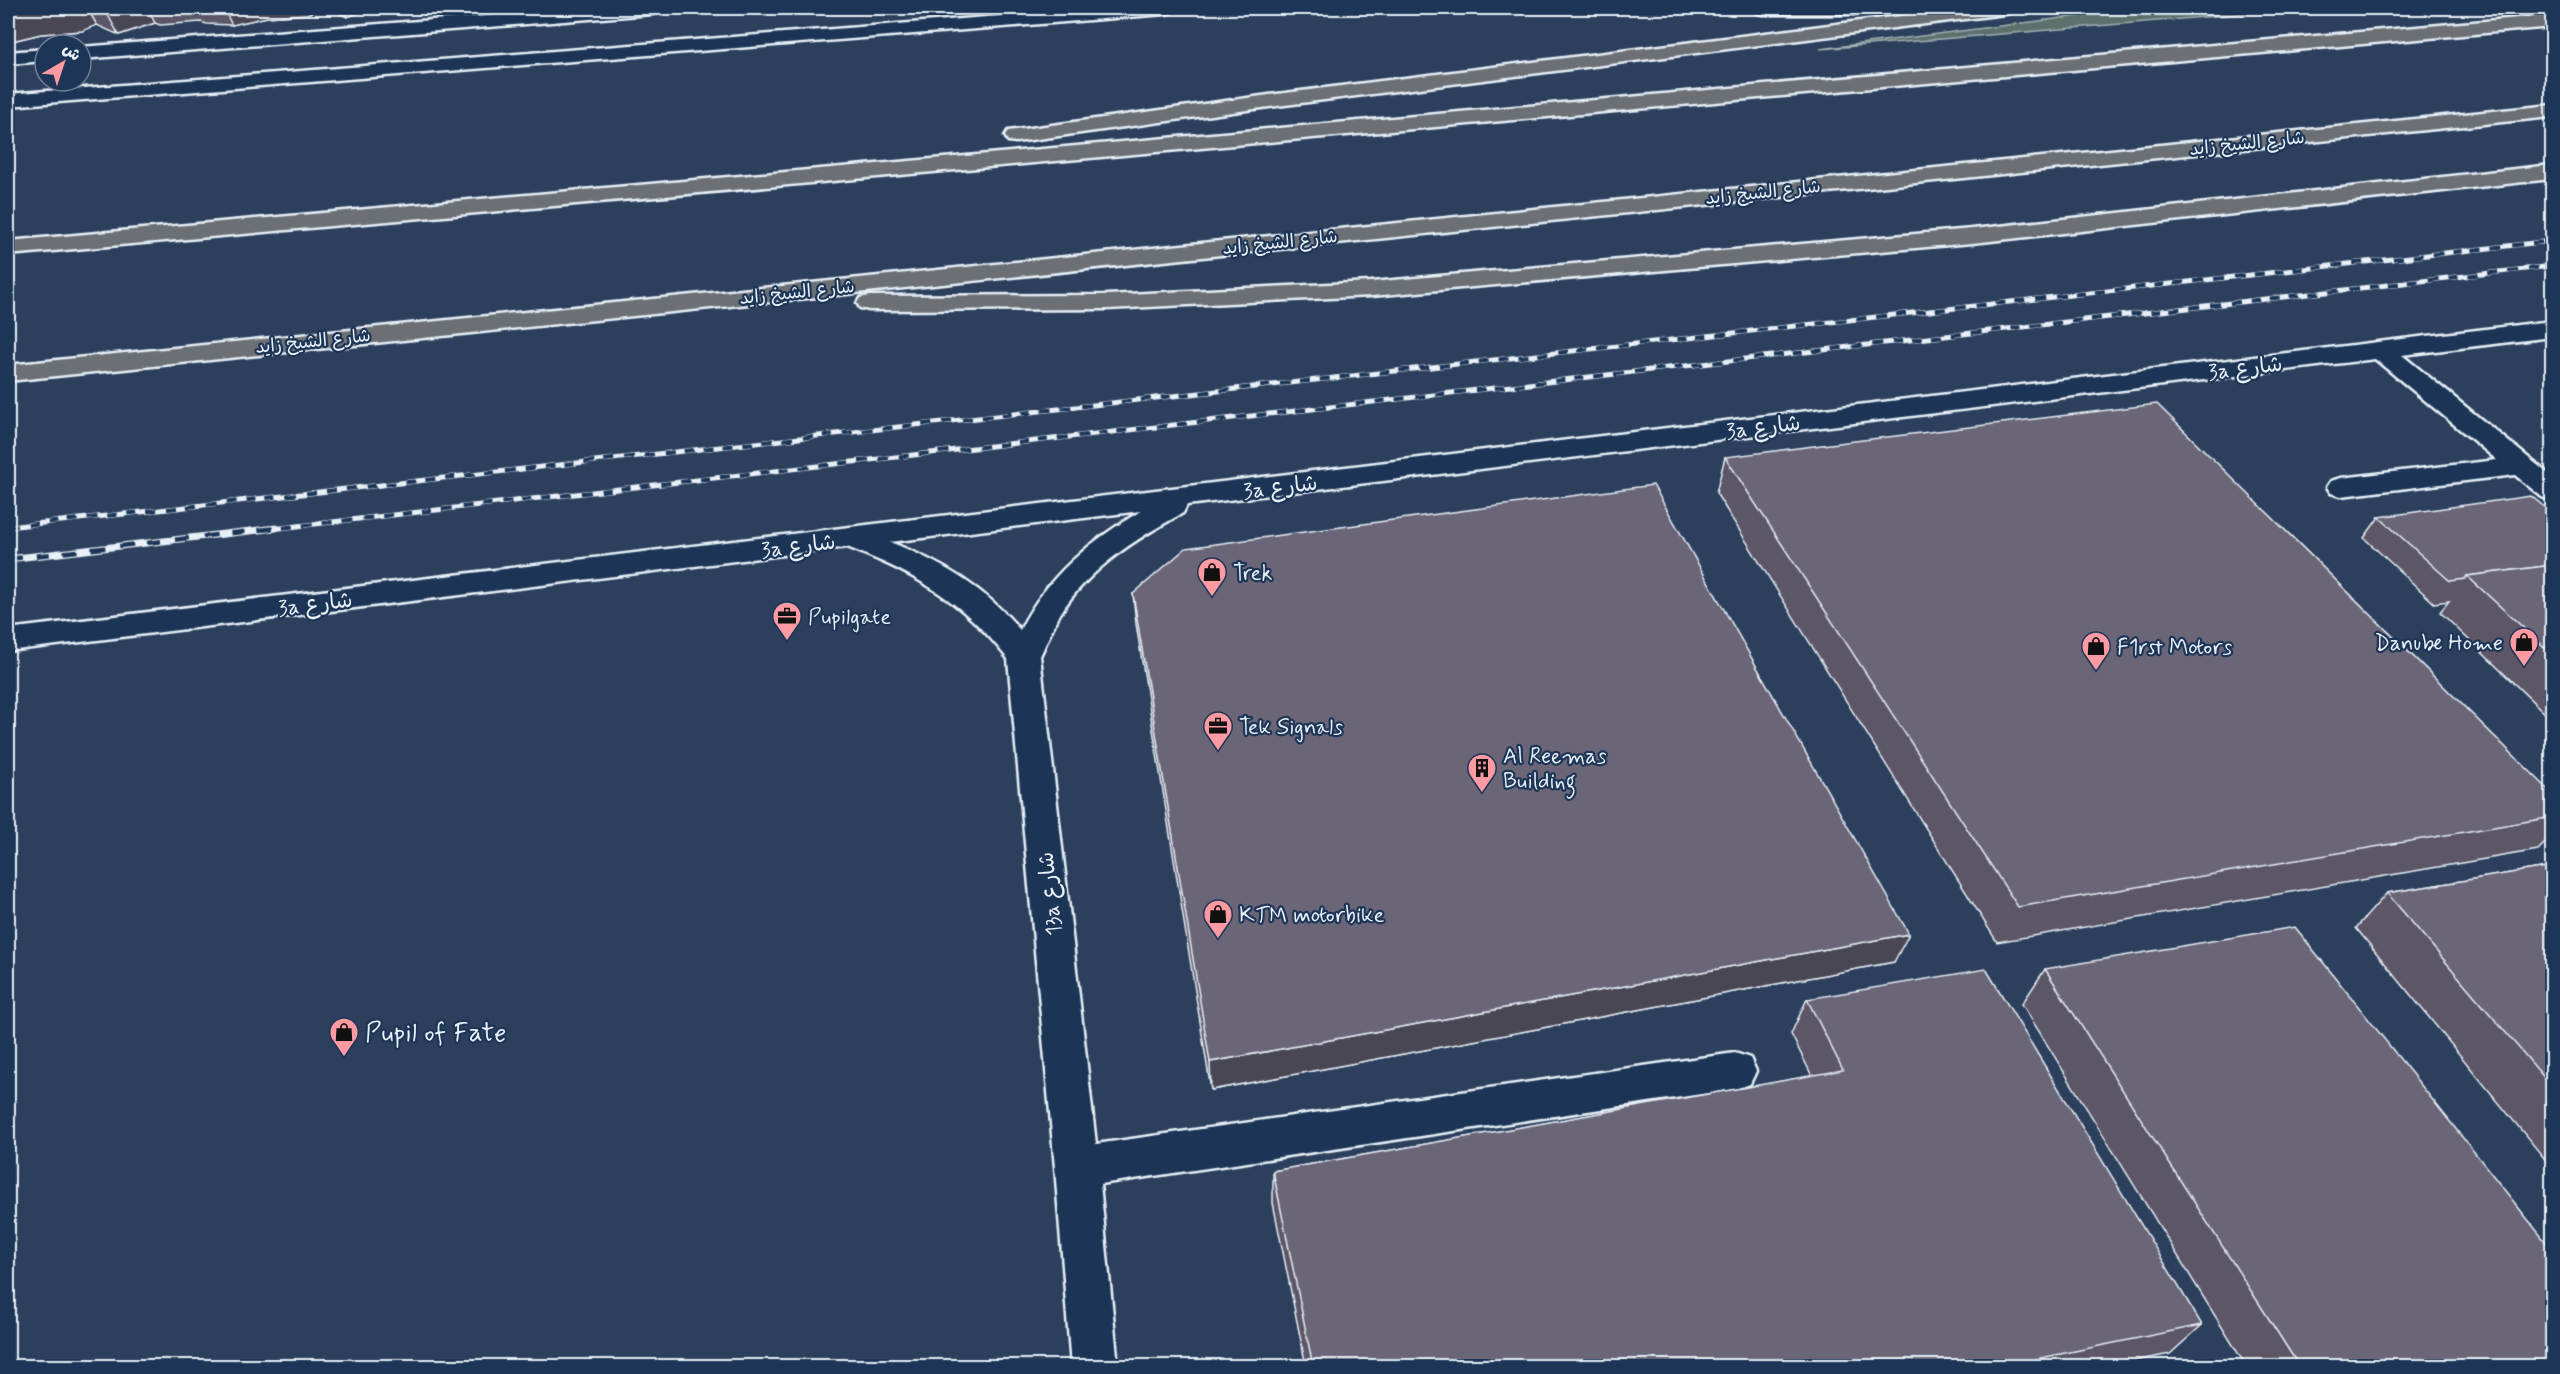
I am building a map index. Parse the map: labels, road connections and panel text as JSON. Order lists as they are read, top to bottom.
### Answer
{
  "streets": {
    "highway": ["شارع الشيخ زايد"],
    "street": ["3a شارع", "13a شارع"]
  },
  "places": {
    "shop": [
      "Trek",
      "Danube Home",
      "F1rst Motors",
      "KTM motorbike",
      "Pupil of Fate"
    ],
    "office": ["Pupilgate", "Tek Signals"],
    "building": ["Al Reemas Building"]
  },
  "north": "top right"
}
